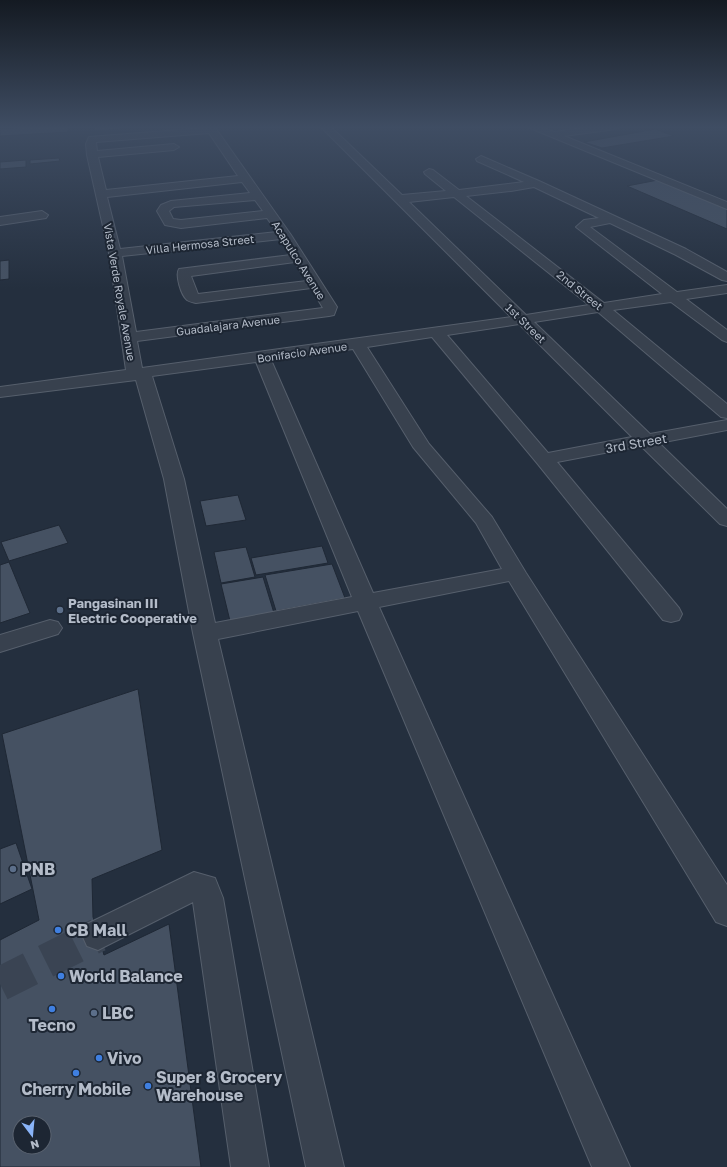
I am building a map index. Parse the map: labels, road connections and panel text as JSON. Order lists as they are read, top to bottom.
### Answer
{
  "streets": {
    "street": [
      "Villa Hermosa Street",
      "Acapulco Avenue",
      "2nd Street",
      "Vista Verde Royale Avenue",
      "1st Street",
      "Guadalajara Avenue",
      "Bonifacio Avenue",
      "3rd Street"
    ]
  },
  "crossings": [
    ["Villa Hermosa Street", "Acapulco Avenue"],
    ["Villa Hermosa Street", "Vista Verde Royale Avenue"],
    ["Acapulco Avenue", "Guadalajara Avenue"],
    ["2nd Street", "Bonifacio Avenue"],
    ["Vista Verde Royale Avenue", "Guadalajara Avenue"],
    ["Vista Verde Royale Avenue", "Bonifacio Avenue"],
    ["1st Street", "Bonifacio Avenue"],
    ["1st Street", "3rd Street"]
  ],
  "places": [
    "Pangasinan III Electric Cooperative",
    "PNB",
    "CB Mall",
    "World Balance",
    "Tecno",
    "LBC",
    "Vivo",
    "Cherry Mobile",
    "Super 8 Grocery Warehouse"
  ],
  "north": "bottom"
}
